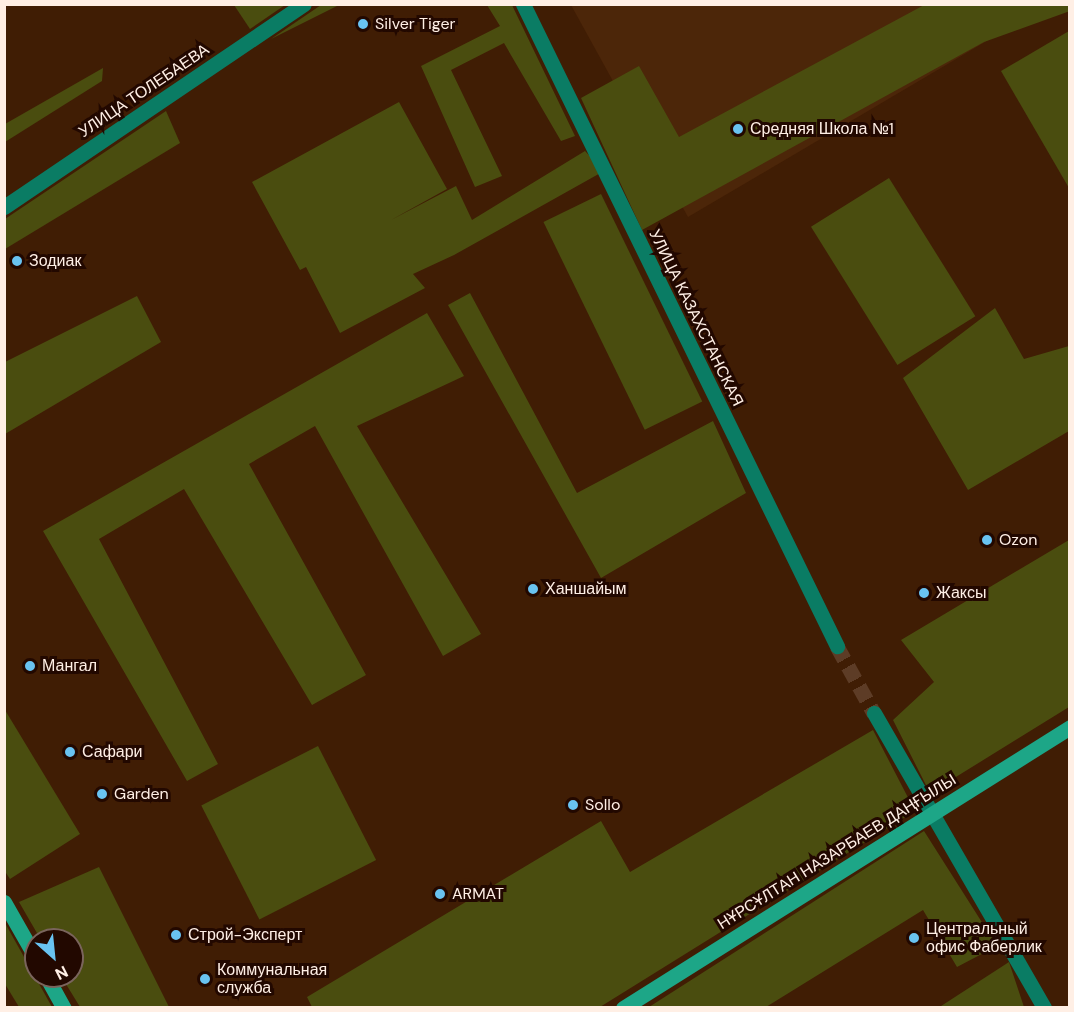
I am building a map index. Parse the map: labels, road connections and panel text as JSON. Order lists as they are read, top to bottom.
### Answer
{
  "streets": {
    "main road": ["НҰРСҰЛТАН НАЗАРБАЕВ ДАҢҒЫЛЫ"],
    "street": ["УЛИЦА ТОЛЕБАЕВА", "УЛИЦА КАЗАХСТАНСКАЯ"]
  },
  "places": [
    "Silver Tiger",
    "Средняя Школа №1",
    "Зодиак",
    "Ozon",
    "Ханшайым",
    "Жаксы",
    "Мангал",
    "Сафари",
    "Garden",
    "Sollo",
    "ARMAT",
    "Строй-Эксперт",
    "Центральный офис Фаберлик",
    "Коммунальная служба"
  ],
  "north": "bottom right"
}
